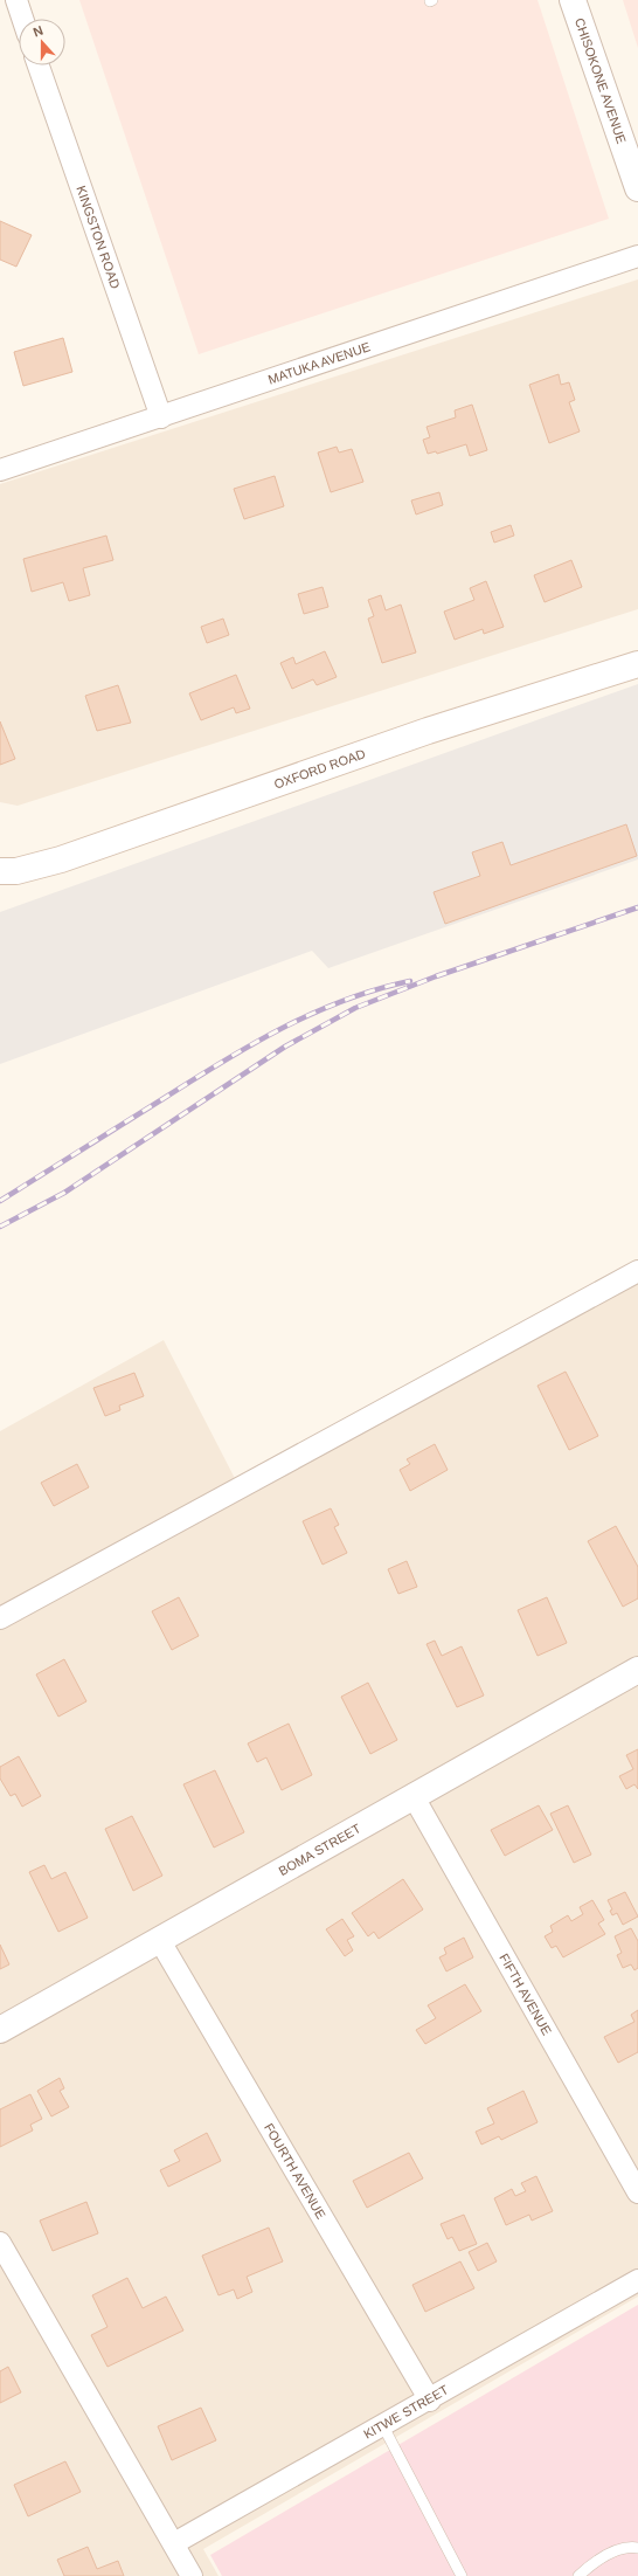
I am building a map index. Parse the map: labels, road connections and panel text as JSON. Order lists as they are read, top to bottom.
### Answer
{
  "streets": {
    "street": [
      "CHISOKONE AVENUE",
      "KINGSTON ROAD",
      "MATUKA AVENUE",
      "OXFORD ROAD",
      "BOMA STREET",
      "FIFTH AVENUE",
      "FOURTH AVENUE",
      "KITWE STREET"
    ]
  },
  "crossings": [
    ["KINGSTON ROAD", "MATUKA AVENUE"],
    ["BOMA STREET", "FIFTH AVENUE"],
    ["BOMA STREET", "FOURTH AVENUE"],
    ["FOURTH AVENUE", "KITWE STREET"]
  ],
  "north": "top"
}
